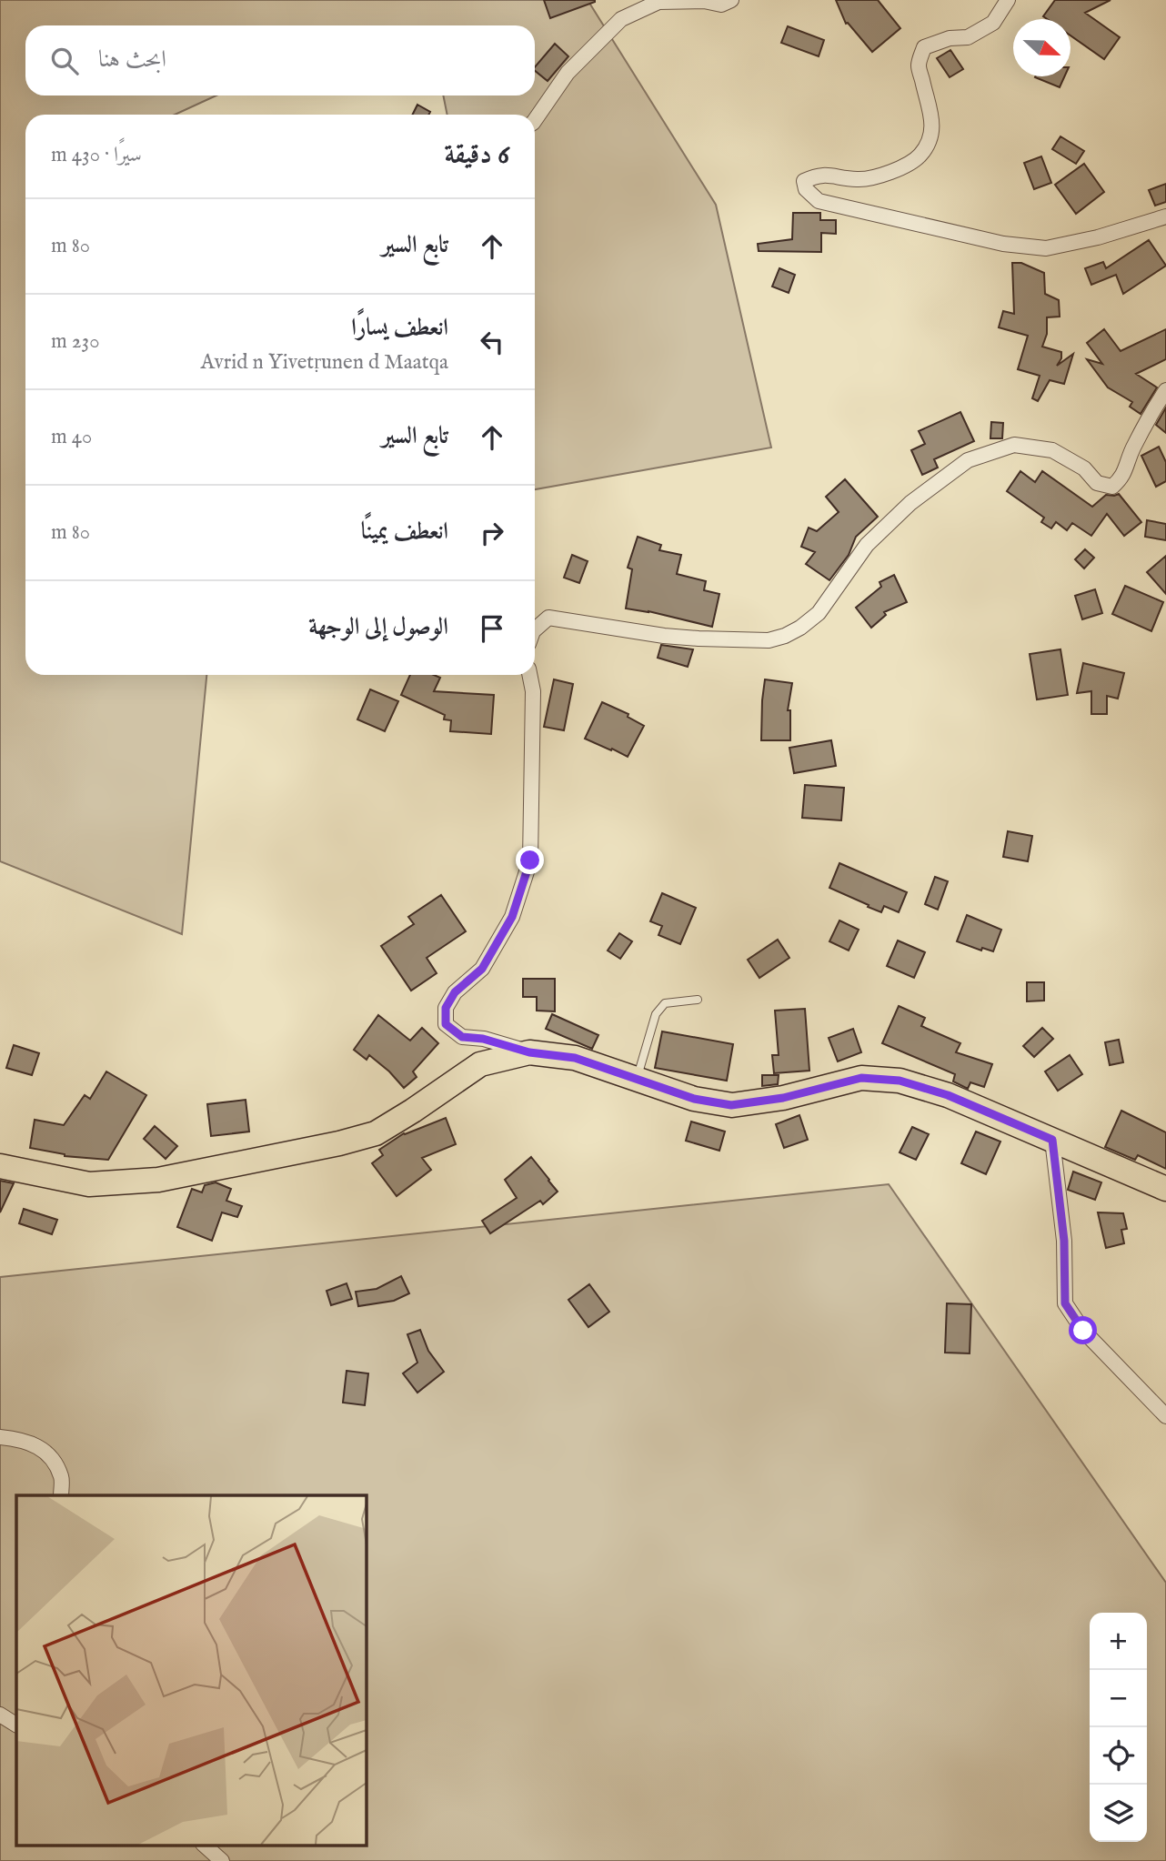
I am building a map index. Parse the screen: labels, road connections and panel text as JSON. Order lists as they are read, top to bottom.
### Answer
{
  "north": "right",
  "page": {
    "search": "ابحث هنا",
    "heading": ["6 دقيقة", "سيرًا · 430 m"],
    "list": [
      ["تابع السير", "80 m"],
      ["انعطف يسارًا", "Avrid n Yivetṛunen d Maatqa", "230 m"],
      ["تابع السير", "40 m"],
      ["انعطف يمينًا", "80 m"],
      "الوصول إلى الوجهة"
    ],
    "map_buttons": ["+", "−"]
  }
}
